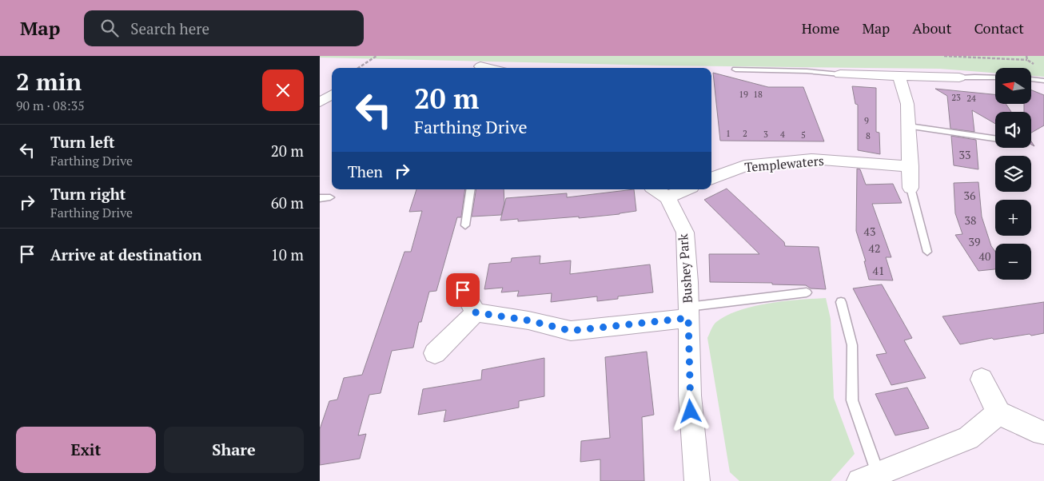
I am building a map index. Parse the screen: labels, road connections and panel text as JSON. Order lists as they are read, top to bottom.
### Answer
{
  "streets": {
    "street": ["Templewaters", "Bushey Park"]
  },
  "house_numbers": [
    "19",
    "18",
    "23",
    "24",
    "9",
    "1",
    "2",
    "3",
    "4",
    "5",
    "8",
    "33",
    "36",
    "38",
    "43",
    "39",
    "42",
    "40",
    "41"
  ],
  "north": "left",
  "page": {
    "header": "Map",
    "search": "Search here",
    "nav": [
      "Home",
      "Map",
      "About",
      "Contact"
    ],
    "heading": ["2 min", "90 m · 08:35"],
    "map_buttons": ["+", "−"],
    "turn": ["20 m", "Farthing Drive"],
    "list": [
      {
        "name": "Turn left",
        "note": "Farthing Drive",
        "value": "20 m"
      },
      {
        "name": "Turn right",
        "note": "Farthing Drive",
        "value": "60 m"
      },
      {
        "name": "Arrive at destination",
        "value": "10 m"
      }
    ],
    "then": "Then",
    "buttons": ["Exit", "Share"]
  }
}
